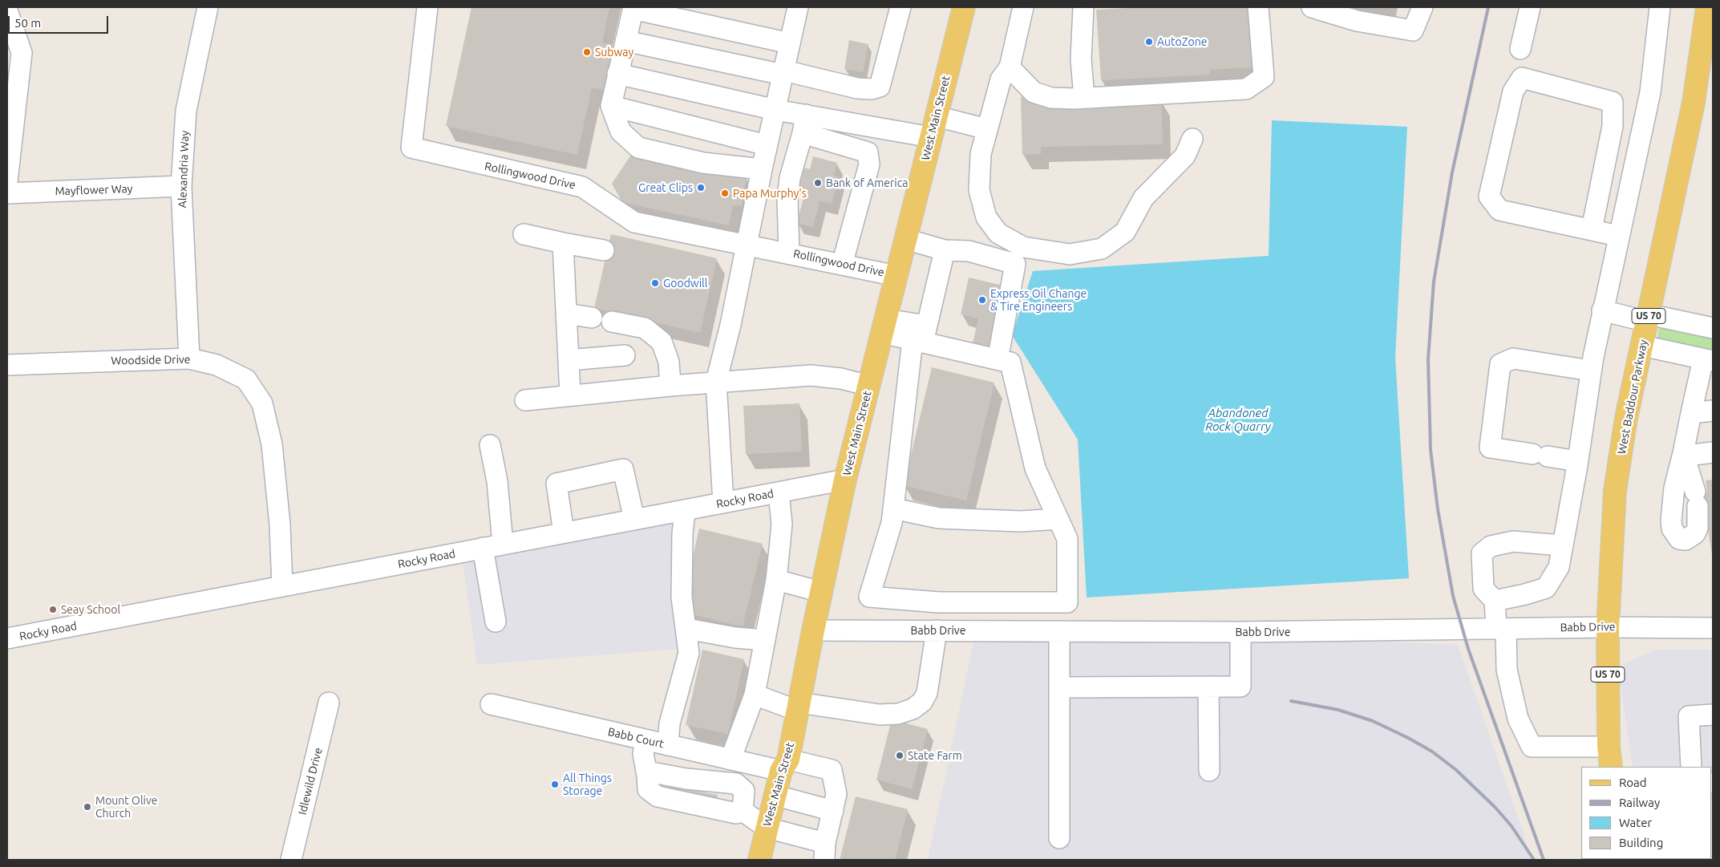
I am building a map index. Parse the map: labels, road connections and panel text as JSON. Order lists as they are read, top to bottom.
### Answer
{
  "streets": {
    "main road": ["West Main Street", "US 70", "West Baddour Parkway"],
    "street": [
      "Alexandria Way",
      "Rollingwood Drive",
      "Mayflower Way",
      "Woodside Drive",
      "Rocky Road",
      "Babb Drive",
      "Babb Court",
      "Idlewild Drive"
    ]
  },
  "crossings": [
    ["West Main Street", "Rollingwood Drive"],
    ["West Main Street", "Rocky Road"],
    ["West Main Street", "Babb Drive"],
    ["West Main Street", "Babb Court"],
    ["Alexandria Way", "Mayflower Way"],
    ["Alexandria Way", "Woodside Drive"],
    ["Woodside Drive", "Rocky Road"],
    ["West Baddour Parkway", "Babb Drive"]
  ],
  "water": ["Abandoned Rock Quarry"],
  "places": [
    "AutoZone",
    "Subway",
    "Bank of America",
    "Great Clips",
    "Papa Murphy's",
    "Goodwill",
    "Express Oil Change & Tire Engineers",
    "Seay School",
    "State Farm",
    "All Things Storage",
    "Mount Olive Church"
  ],
  "legend": [
    "Road",
    "Railway",
    "Water",
    "Building"
  ],
  "scale_bar": "50 m"
}
